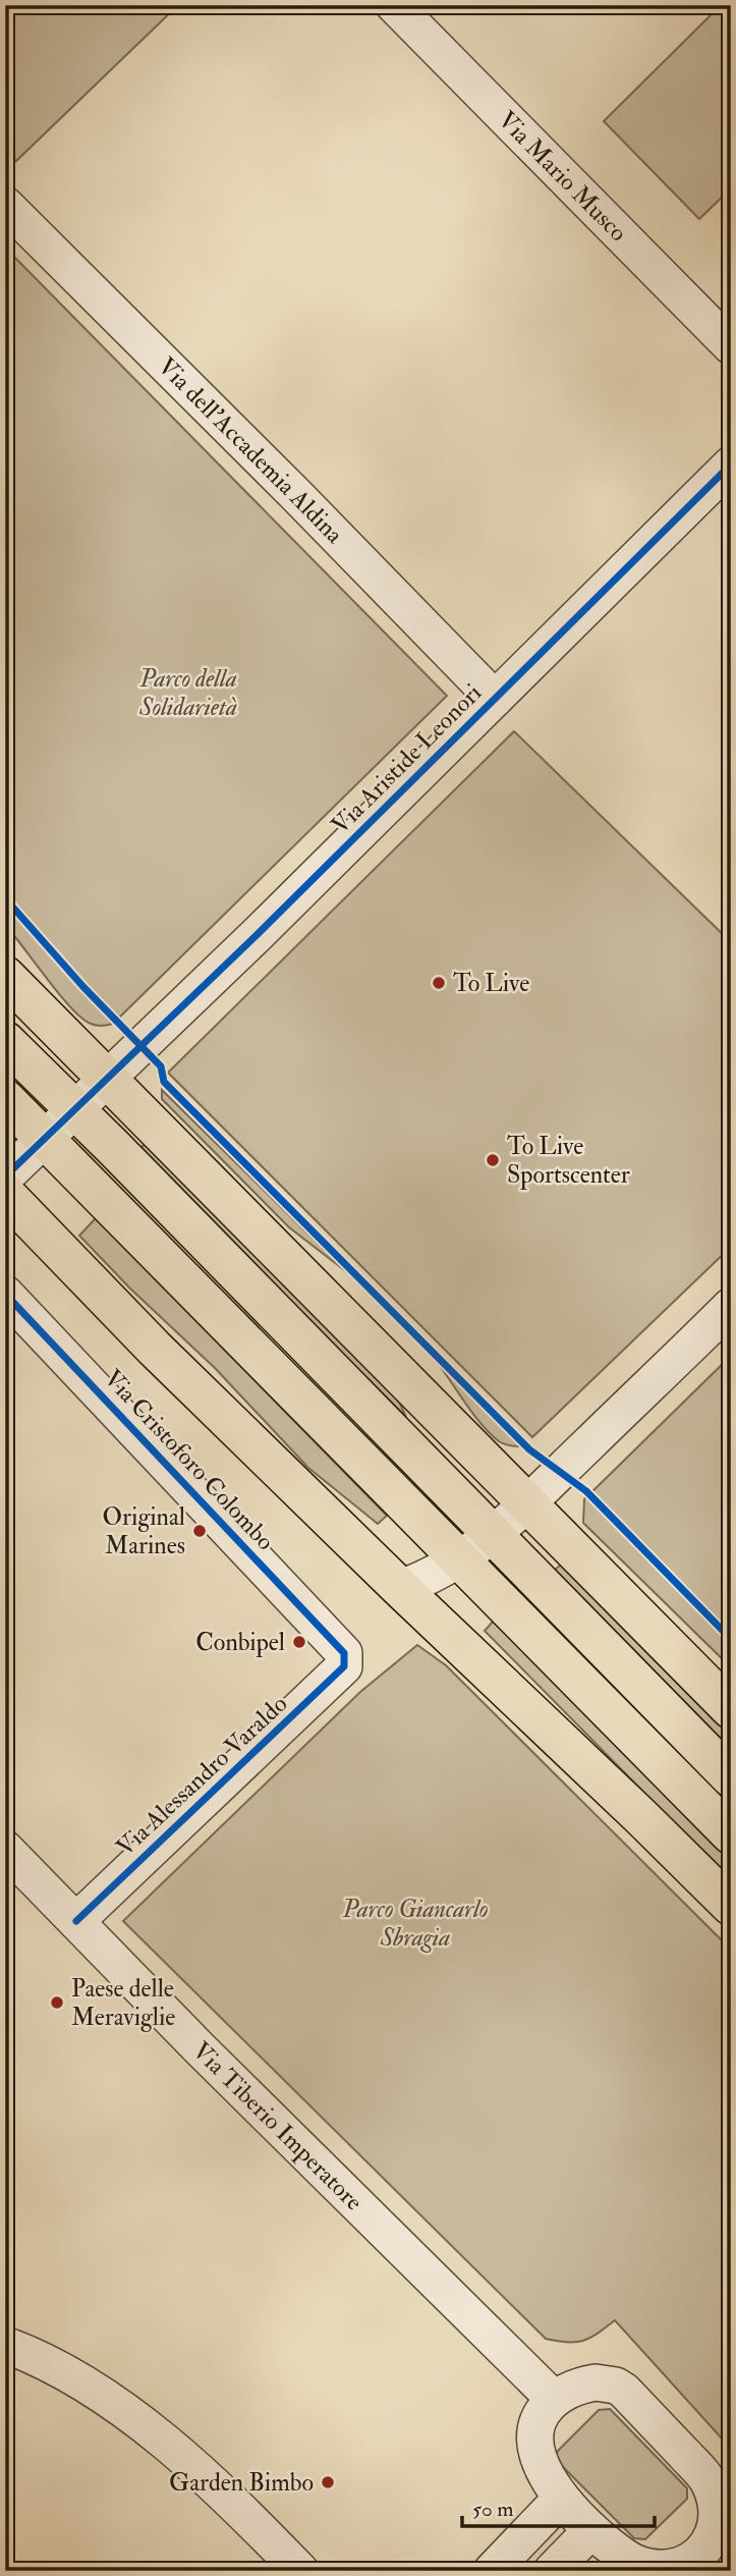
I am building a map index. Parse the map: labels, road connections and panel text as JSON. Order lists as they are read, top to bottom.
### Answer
{
  "streets": {
    "main road": ["Via Cristoforo Colombo"],
    "street": [
      "Via Mario Musco",
      "Via dell'Accademia Aldina",
      "Via Aristide Leonori",
      "Via Alessandro Varaldo",
      "Via Tiberio Imperatore"
    ]
  },
  "crossings": [
    ["Via dell'Accademia Aldina", "Via Aristide Leonori"],
    ["Via Cristoforo Colombo", "Via Alessandro Varaldo"],
    ["Via Alessandro Varaldo", "Via Tiberio Imperatore"]
  ],
  "parks": ["Parco della Solidarietà", "Parco Giancarlo Sbragia"],
  "places": [
    "To Live",
    "To Live Sportscenter",
    "Original Marines",
    "Conbipel",
    "Paese delle Meraviglie",
    "Garden Bimbo"
  ],
  "scale_bar": "50 m"
}
